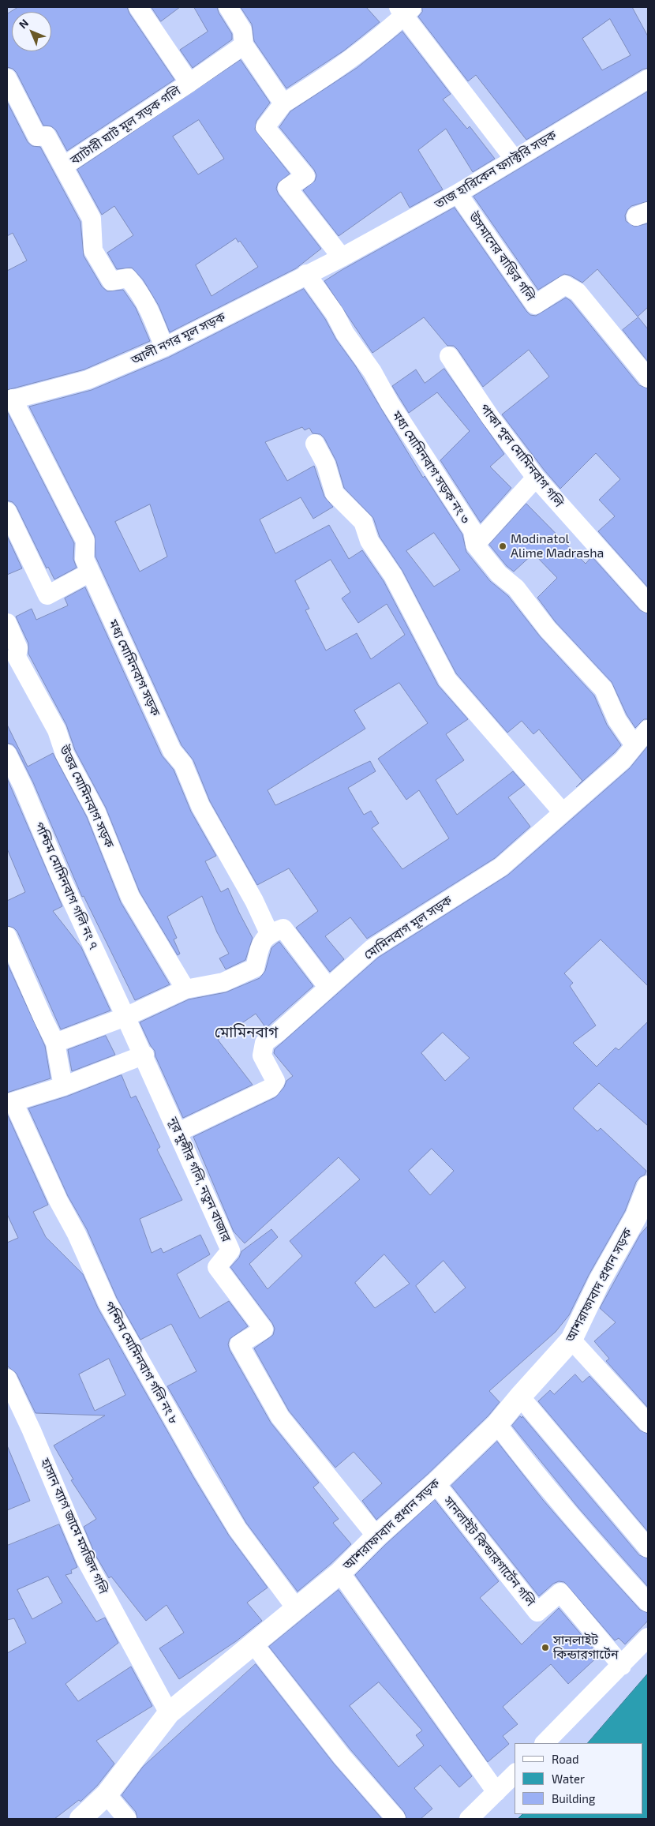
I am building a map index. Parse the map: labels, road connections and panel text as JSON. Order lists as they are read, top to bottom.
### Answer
{
  "streets": {
    "street": [
      "ব্যাটারী ঘাট মূল সড়ক গলি",
      "তাজ হারিকেন ফ্যাক্টরি সড়ক",
      "উসমানের বাড়ির গলি",
      "আলী নগর মূল সড়ক",
      "পাকা পুল মোমিনবাগ গলি",
      "মধ্য মোমিনবাগ সড়ক নং ৩",
      "মধ্য মোমিনবাগ সড়ক",
      "উত্তর মোমিনবাগ সড়ক",
      "পশ্চিম মোমিনবাগ গলি নং ৭",
      "মোমিনবাগ মূল সড়ক",
      "নূর মুন্সীর গলি, নতুন বাজার",
      "আশরাফাবাদ প্রধান সড়ক",
      "পশ্চিম মোমিনবাগ গলি নং ৮",
      "হাসান ব্যাগ জামে মসজিদ গলি",
      "সানলাইট কিন্ডারগার্টেন গলি"
    ]
  },
  "crossings": [
    ["তাজ হারিকেন ফ্যাক্টরি সড়ক", "উসমানের বাড়ির গলি"],
    ["তাজ হারিকেন ফ্যাক্টরি সড়ক", "আলী নগর মূল সড়ক"],
    ["আলী নগর মূল সড়ক", "মধ্য মোমিনবাগ সড়ক নং ৩"],
    ["আলী নগর মূল সড়ক", "মধ্য মোমিনবাগ সড়ক"],
    ["মধ্য মোমিনবাগ সড়ক নং ৩", "মোমিনবাগ মূল সড়ক"],
    ["পশ্চিম মোমিনবাগ গলি নং ৭", "নূর মুন্সীর গলি, নতুন বাজার"],
    ["মোমিনবাগ মূল সড়ক", "নূর মুন্সীর গলি, নতুন বাজার"],
    ["নূর মুন্সীর গলি, নতুন বাজার", "আশরাফাবাদ প্রধান সড়ক"],
    ["আশরাফাবাদ প্রধান সড়ক", "পশ্চিম মোমিনবাগ গলি নং ৮"],
    ["আশরাফাবাদ প্রধান সড়ক", "হাসান ব্যাগ জামে মসজিদ গলি"],
    ["আশরাফাবাদ প্রধান সড়ক", "সানলাইট কিন্ডারগার্টেন গলি"]
  ],
  "districts": ["মোমিনবাগ"],
  "places": ["Modinatol Alime Madrasha", "সানলাইট কিন্ডারগার্টেন"],
  "legend": ["Road", "Water", "Building"],
  "north": "top left"
}
